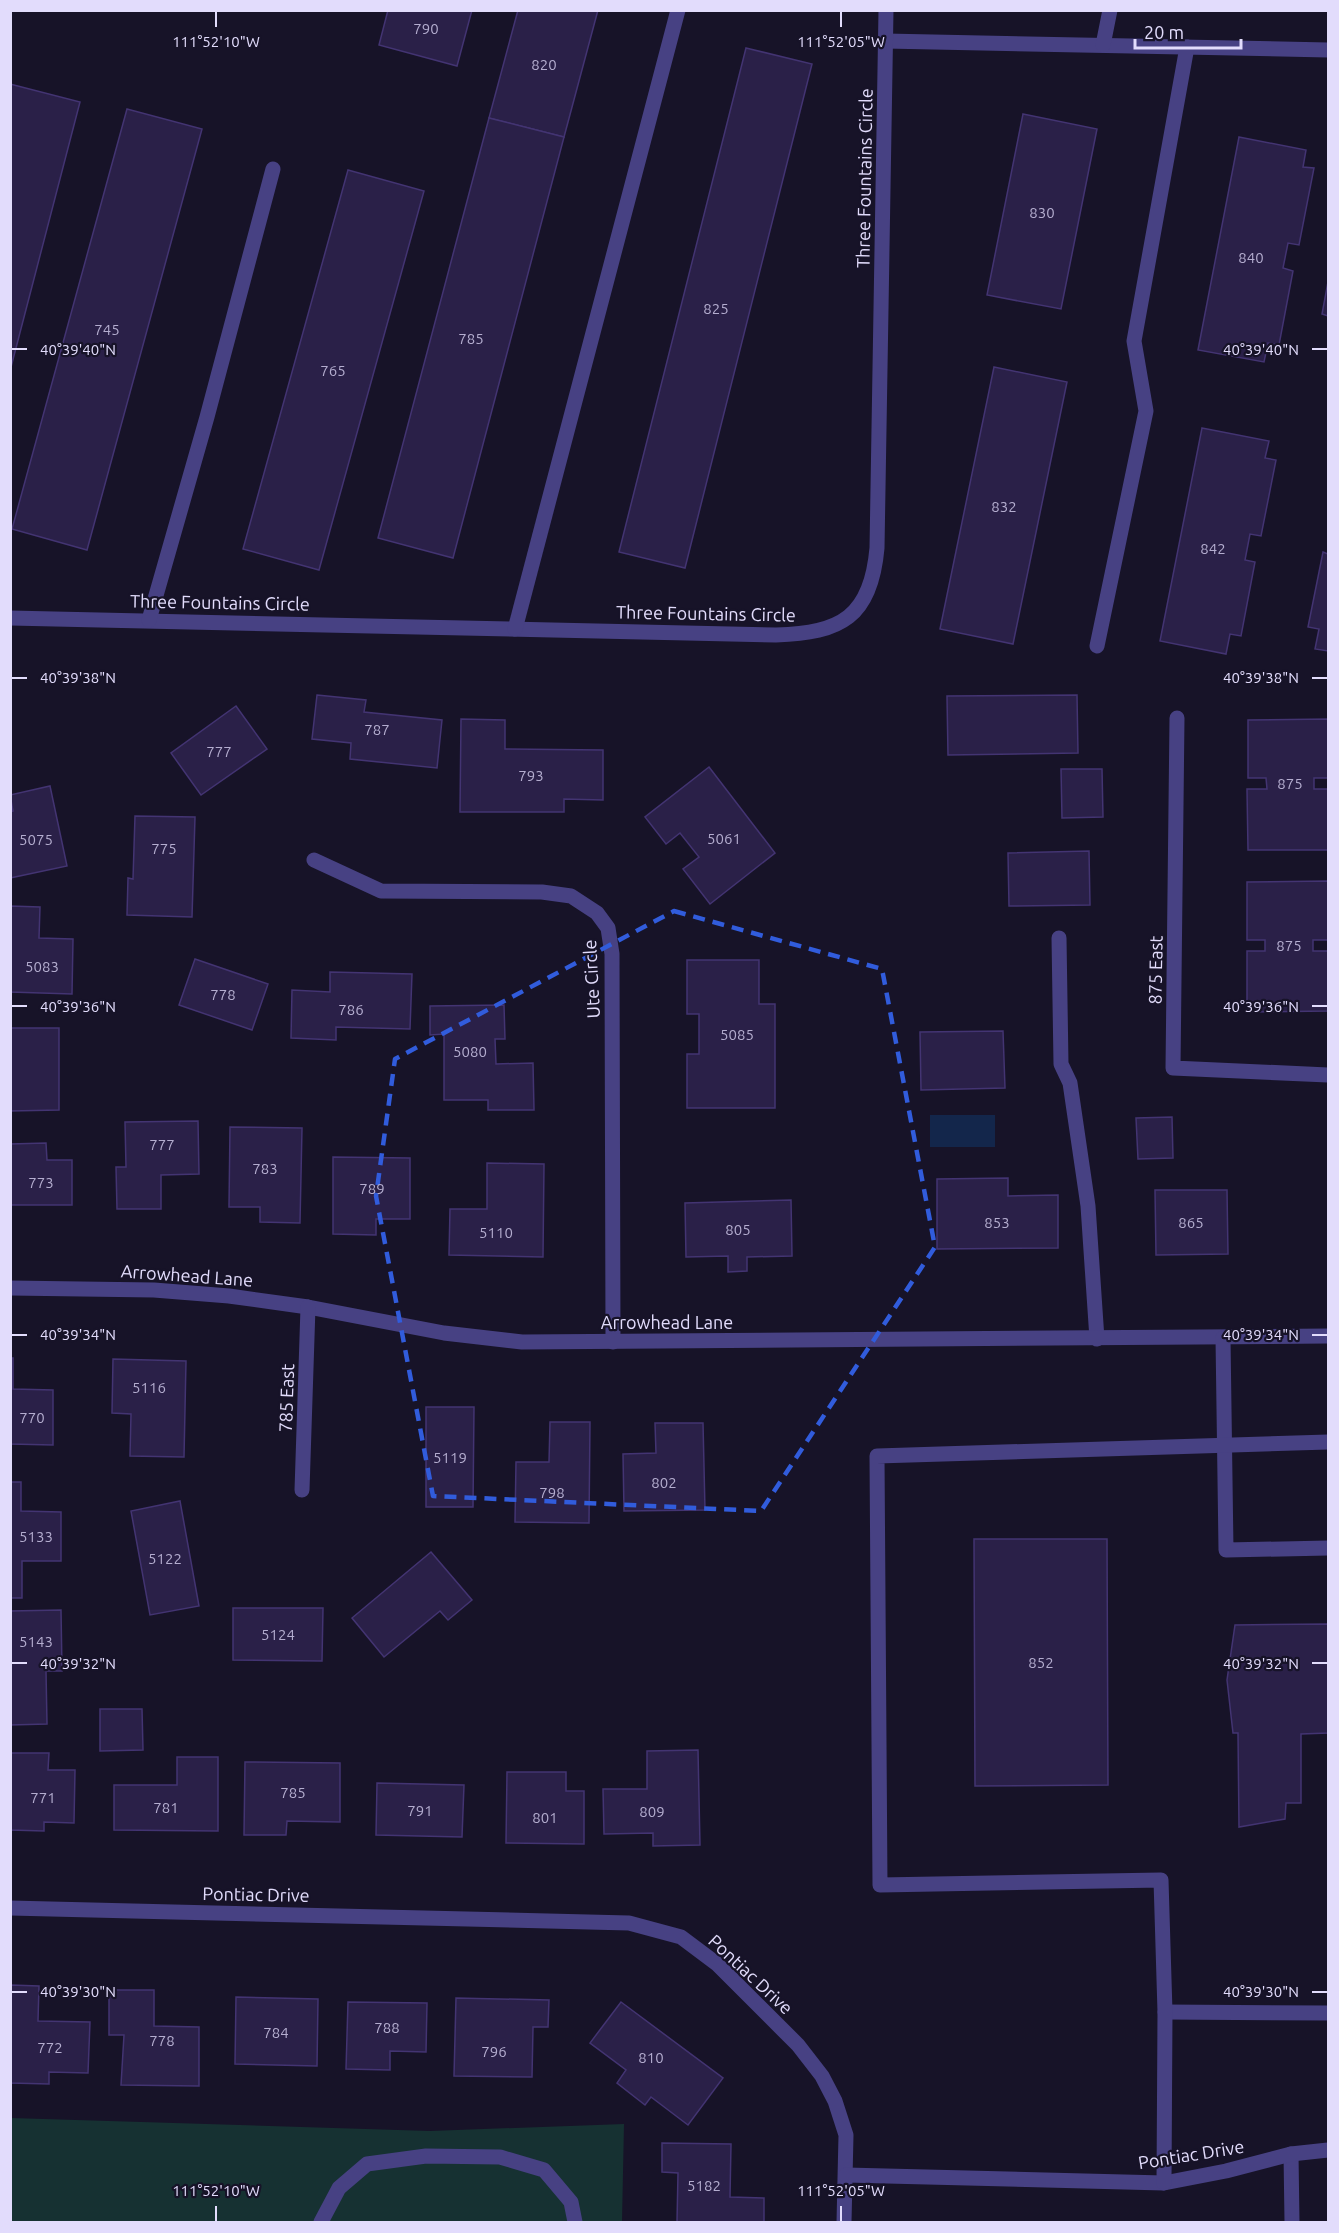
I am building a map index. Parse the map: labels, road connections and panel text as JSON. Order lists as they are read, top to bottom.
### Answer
{
  "streets": {
    "street": [
      "Three Fountains Circle",
      "875 East",
      "Ute Circle",
      "Arrowhead Lane",
      "785 East",
      "Pontiac Drive"
    ]
  },
  "crossings": [
    ["Ute Circle", "Arrowhead Lane"],
    ["Arrowhead Lane", "785 East"]
  ],
  "house_numbers": [
    "790",
    "820",
    "830",
    "840",
    "825",
    "745",
    "785",
    "765",
    "832",
    "842",
    "787",
    "777",
    "793",
    "875",
    "5061",
    "5075",
    "775",
    "875",
    "5083",
    "778",
    "786",
    "5085",
    "5080",
    "777",
    "783",
    "773",
    "789",
    "853",
    "865",
    "805",
    "5110",
    "5116",
    "770",
    "5119",
    "802",
    "798",
    "5133",
    "5122",
    "5124",
    "5143",
    "852",
    "785",
    "771",
    "781",
    "791",
    "809",
    "801",
    "788",
    "784",
    "778",
    "772",
    "796",
    "810",
    "5182"
  ],
  "scale_bar": "20 m",
  "coordinates": [
    "111°52'10\"W",
    "111°52'05\"W",
    "40°39'40\"N",
    "40°39'38\"N",
    "40°39'36\"N",
    "40°39'34\"N",
    "40°39'32\"N",
    "40°39'30\"N"
  ]
}
